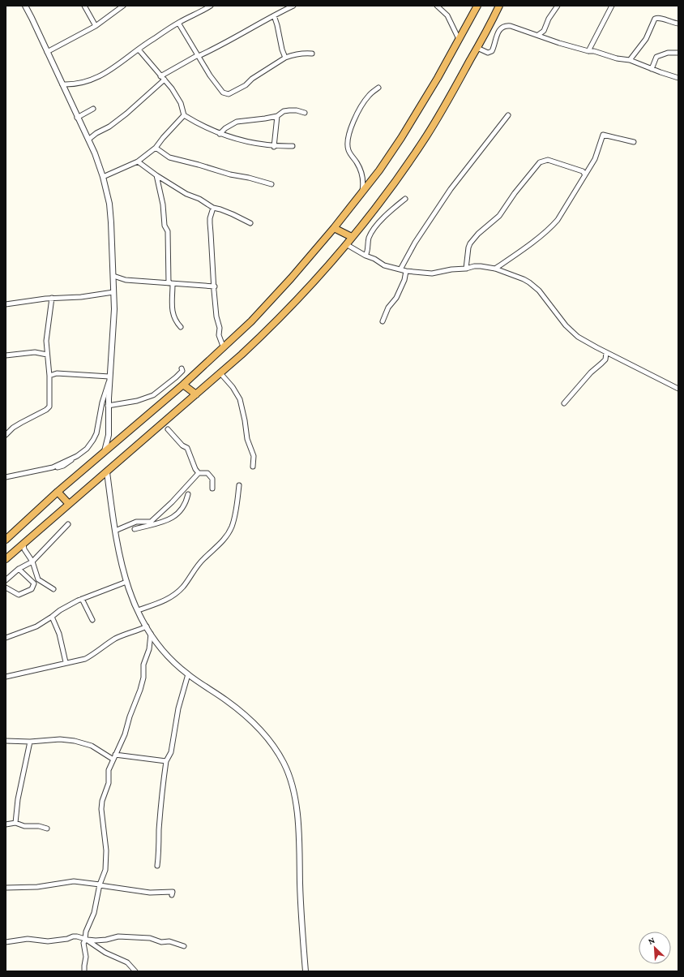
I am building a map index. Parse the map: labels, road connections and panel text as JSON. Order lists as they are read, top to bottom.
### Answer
{
  "north": "top left"
}
